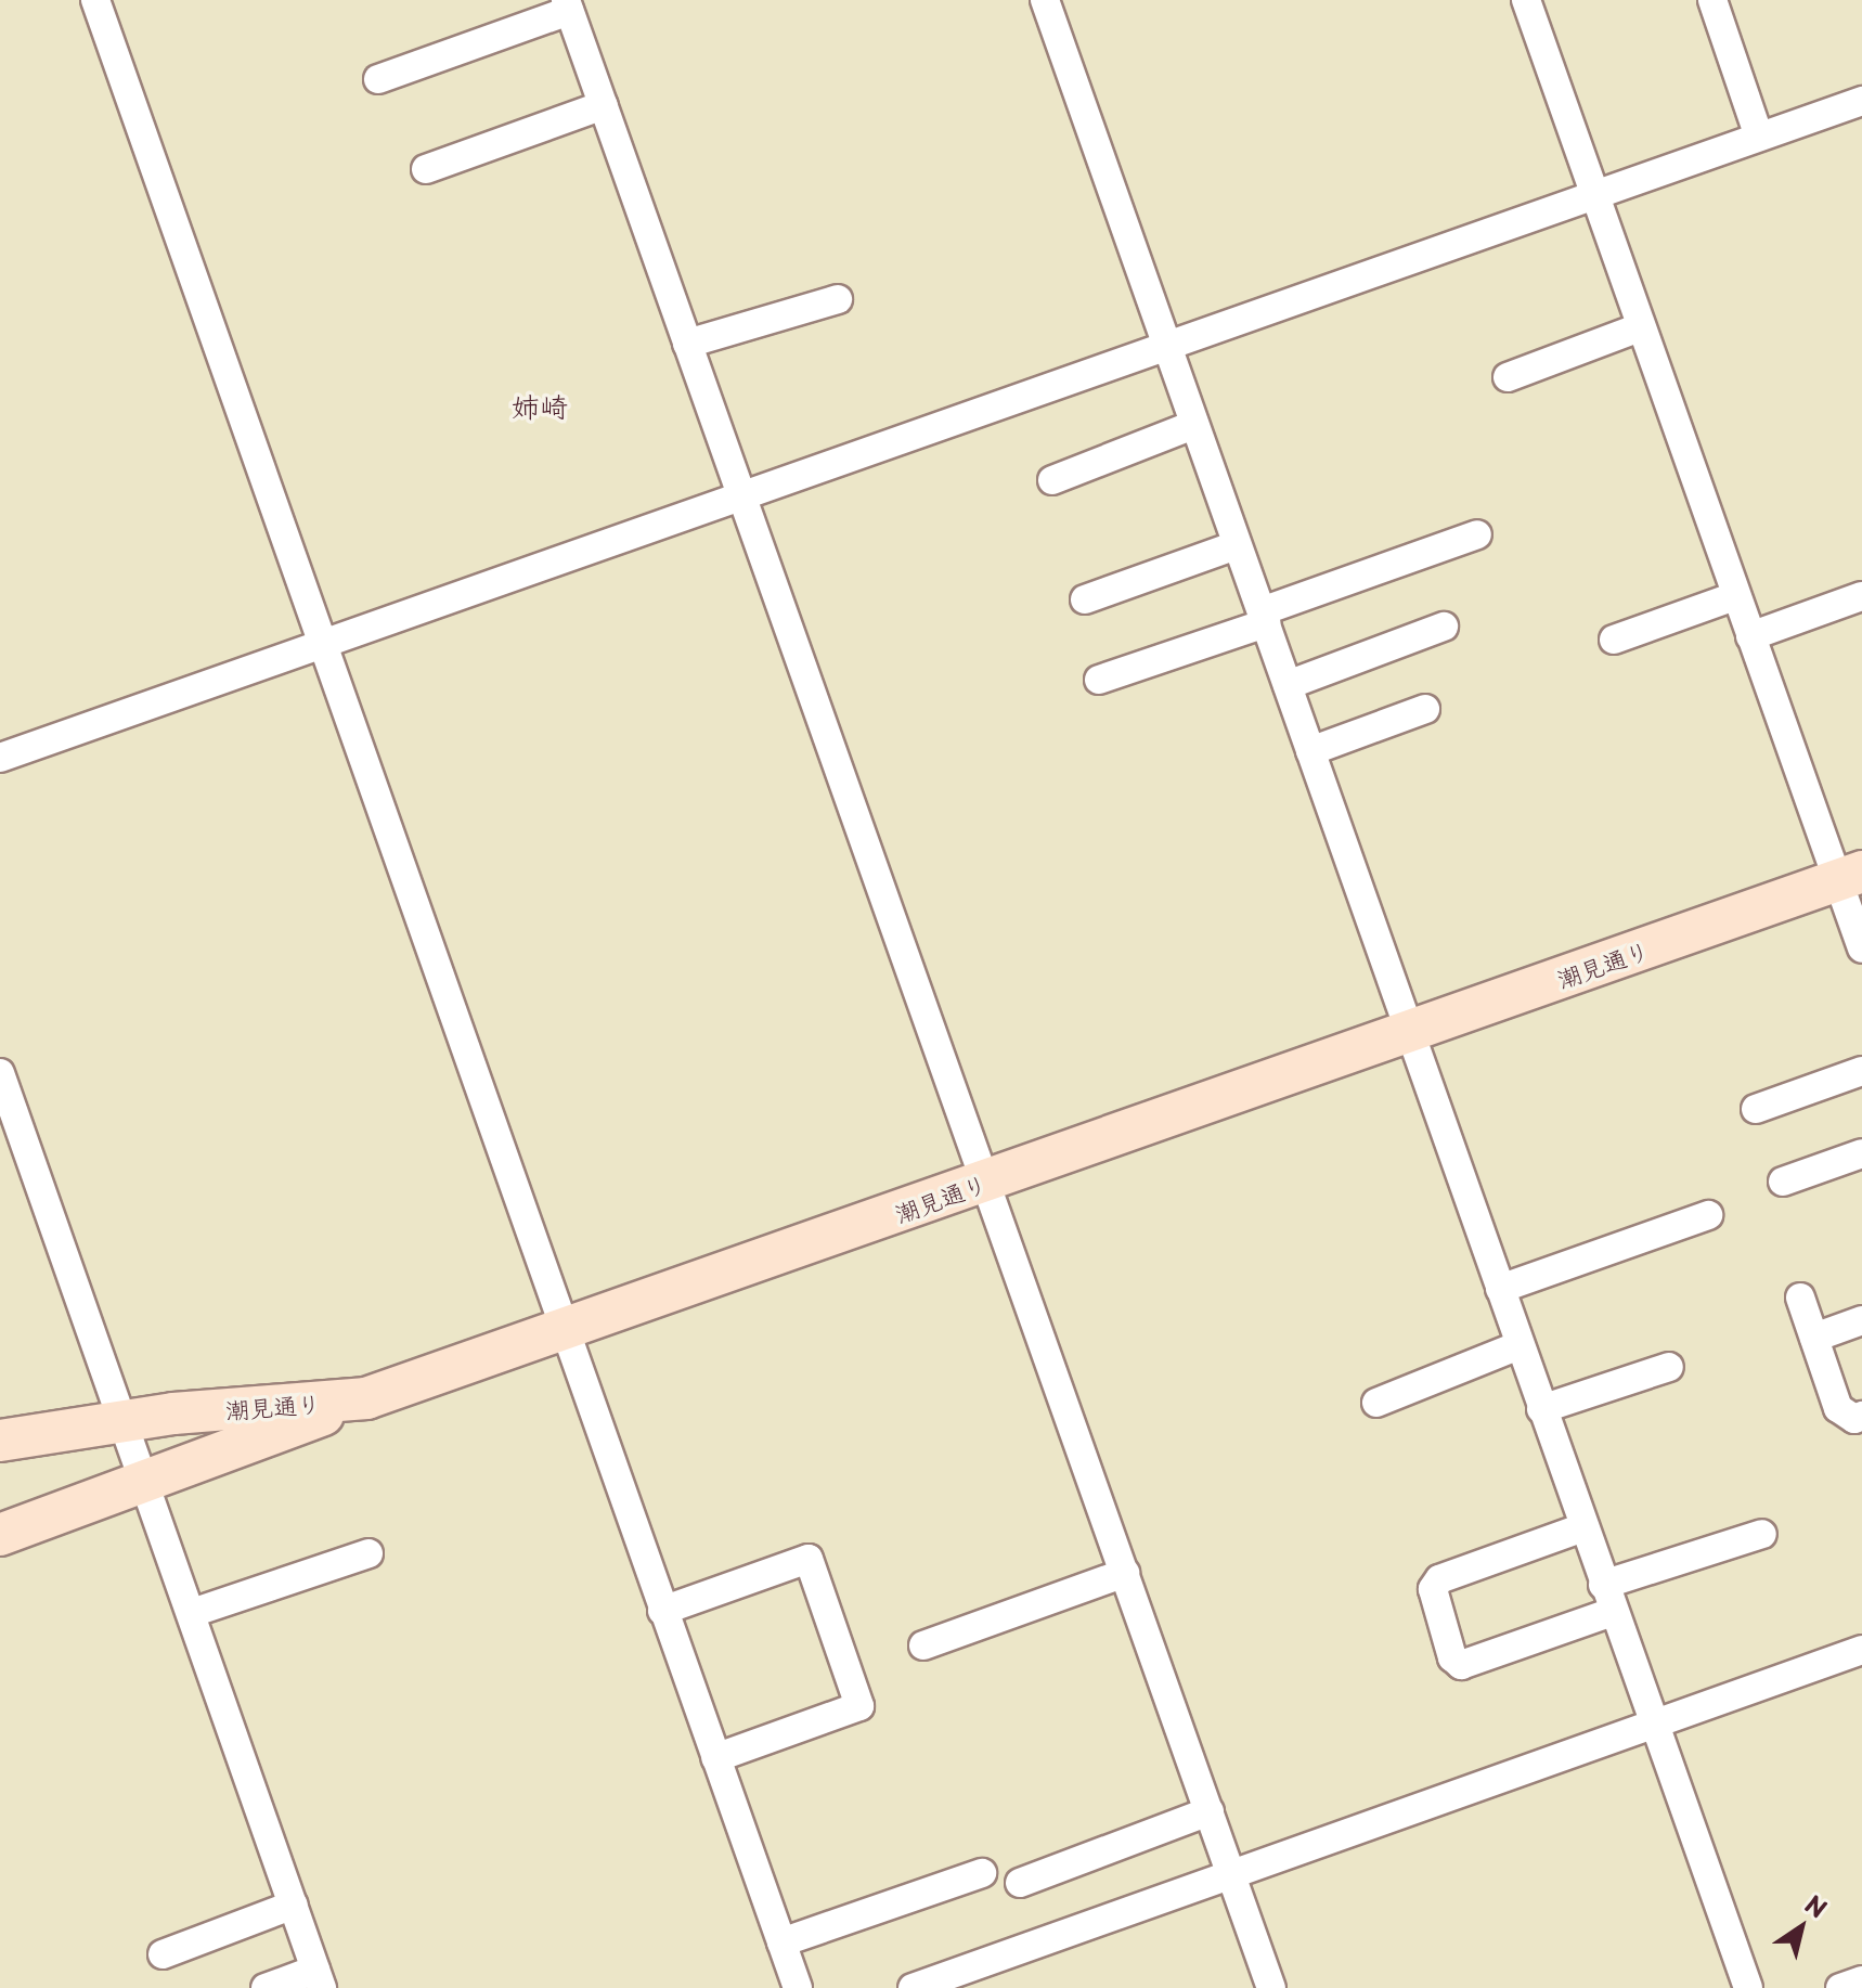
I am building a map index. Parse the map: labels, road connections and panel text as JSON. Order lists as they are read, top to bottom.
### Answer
{
  "streets": {
    "street": ["潮見通り"]
  },
  "districts": ["姉崎"],
  "north": "top right"
}
